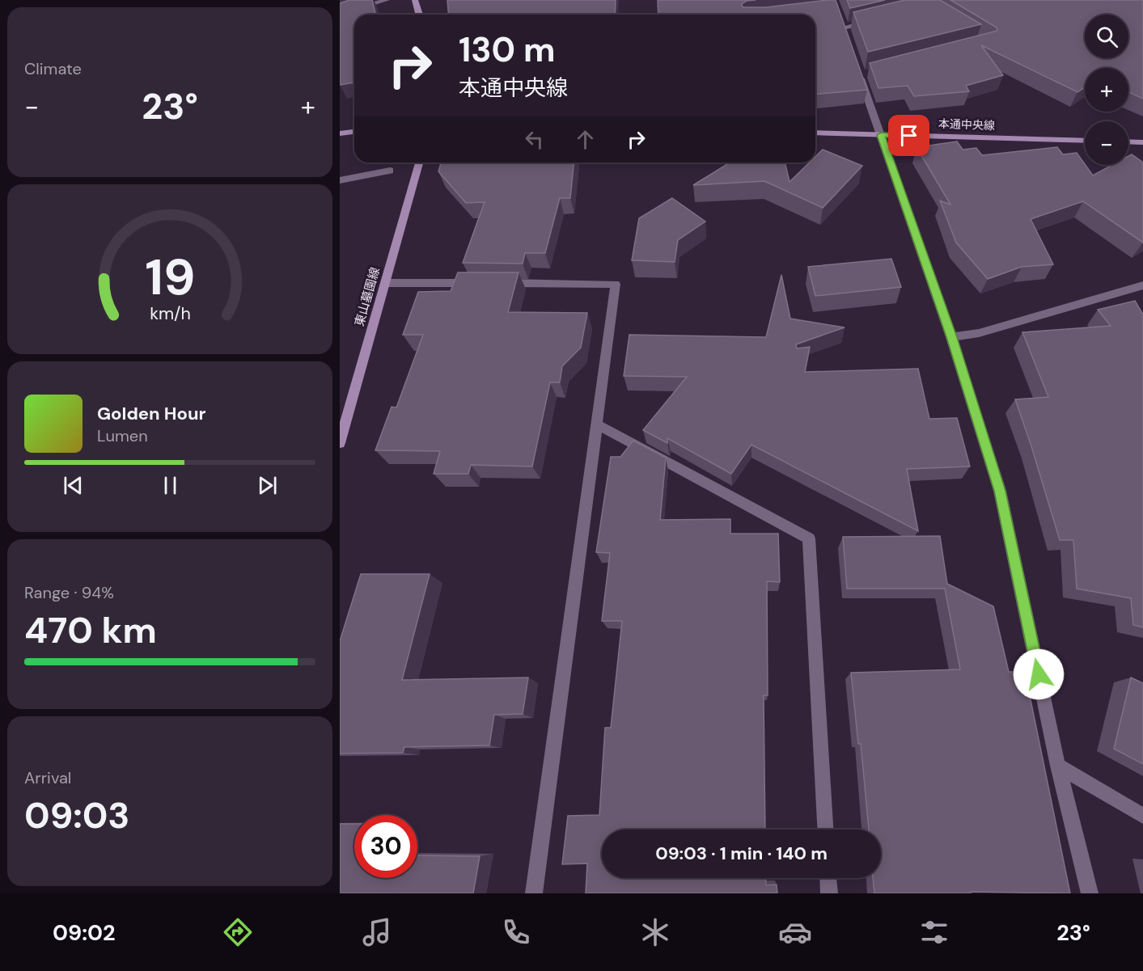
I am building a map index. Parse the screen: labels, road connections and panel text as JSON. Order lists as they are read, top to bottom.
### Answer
{
  "streets": {
    "street": ["本通中央線", "東山墓園線"]
  },
  "page": {
    "tile": [
      "Climate",
      ["Range · 94%", "470 km"],
      ["Arrival", "09:03"]
    ],
    "map_buttons": ["+", "−"],
    "turn": ["130 m", "本通中央線"],
    "heat": ["−", "23°", "+"],
    "song": ["Golden Hour", "Lumen"],
    "limit": "30",
    "trip": "09:03 · 1 min · 140 m",
    "tabs": ["09:02", "23°"],
    "gauge": ["19", "km/h"]
  }
}
